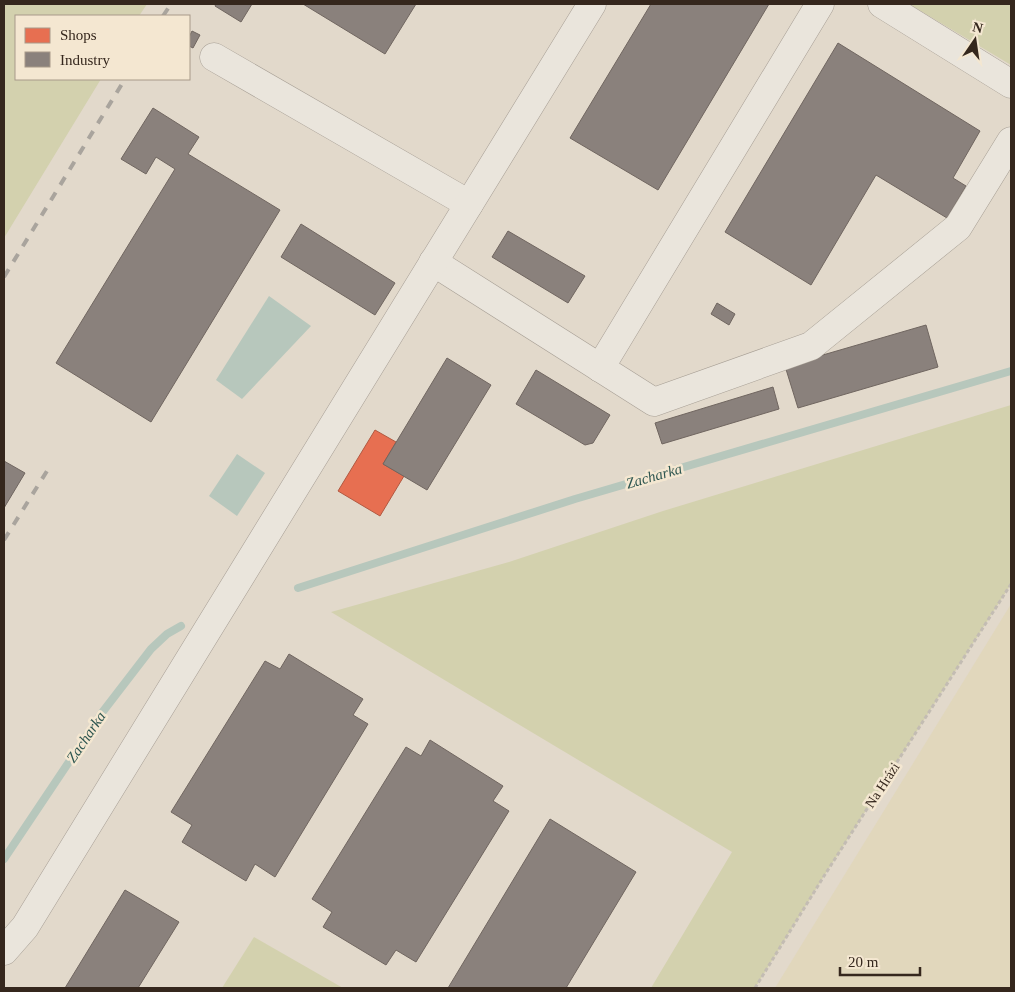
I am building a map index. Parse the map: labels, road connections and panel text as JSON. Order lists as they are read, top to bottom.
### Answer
{
  "streets": {
    "path": ["Na Hrázi"]
  },
  "water": ["Zacharka"],
  "legend": ["Shops", "Industry"],
  "scale_bar": "20 m",
  "north": "top"
}
